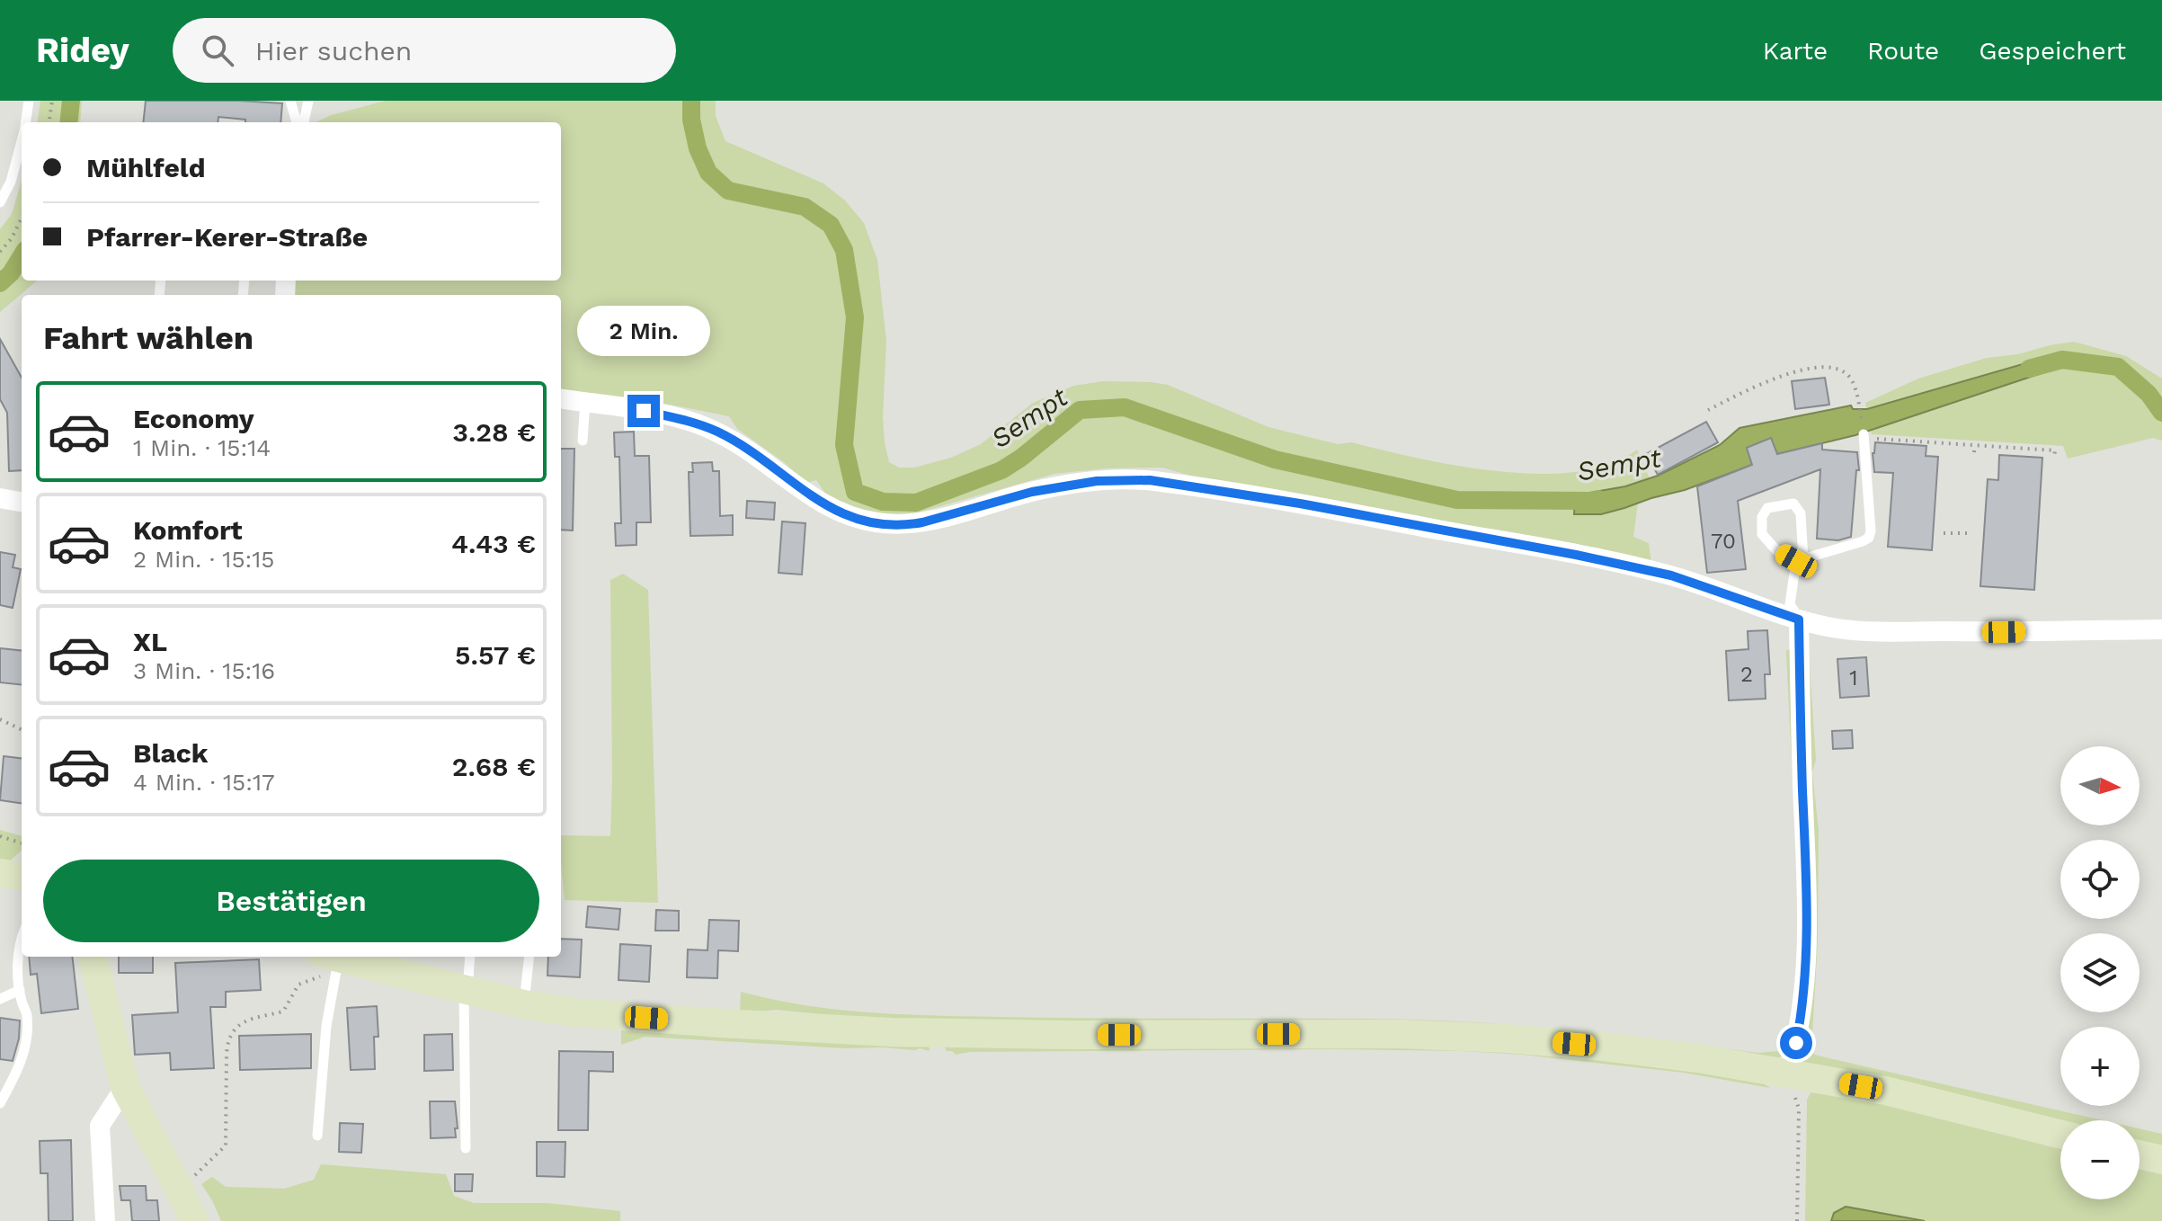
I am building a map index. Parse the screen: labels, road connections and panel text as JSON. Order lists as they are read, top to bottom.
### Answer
{
  "water": ["Sempt"],
  "house_numbers": ["70", "2", "1"],
  "north": "right",
  "page": {
    "header": "Ridey",
    "search": "Hier suchen",
    "nav": ["Karte", "Route", "Gespeichert"],
    "banner": ["Mühlfeld", "Pfarrer-Kerer-Straße"],
    "heading": "Fahrt wählen",
    "bubble": "2 Min.",
    "list": [
      {
        "name": "Economy",
        "note": "1 Min. · 15:14",
        "value": "3.28 €"
      },
      {
        "name": "Komfort",
        "note": "2 Min. · 15:15",
        "value": "4.43 €"
      },
      {
        "name": "XL",
        "note": "3 Min. · 15:16",
        "value": "5.57 €"
      },
      {
        "name": "Black",
        "note": "4 Min. · 15:17",
        "value": "2.68 €"
      }
    ],
    "map_buttons": ["+", "−"],
    "buttons": "Bestätigen"
  }
}
